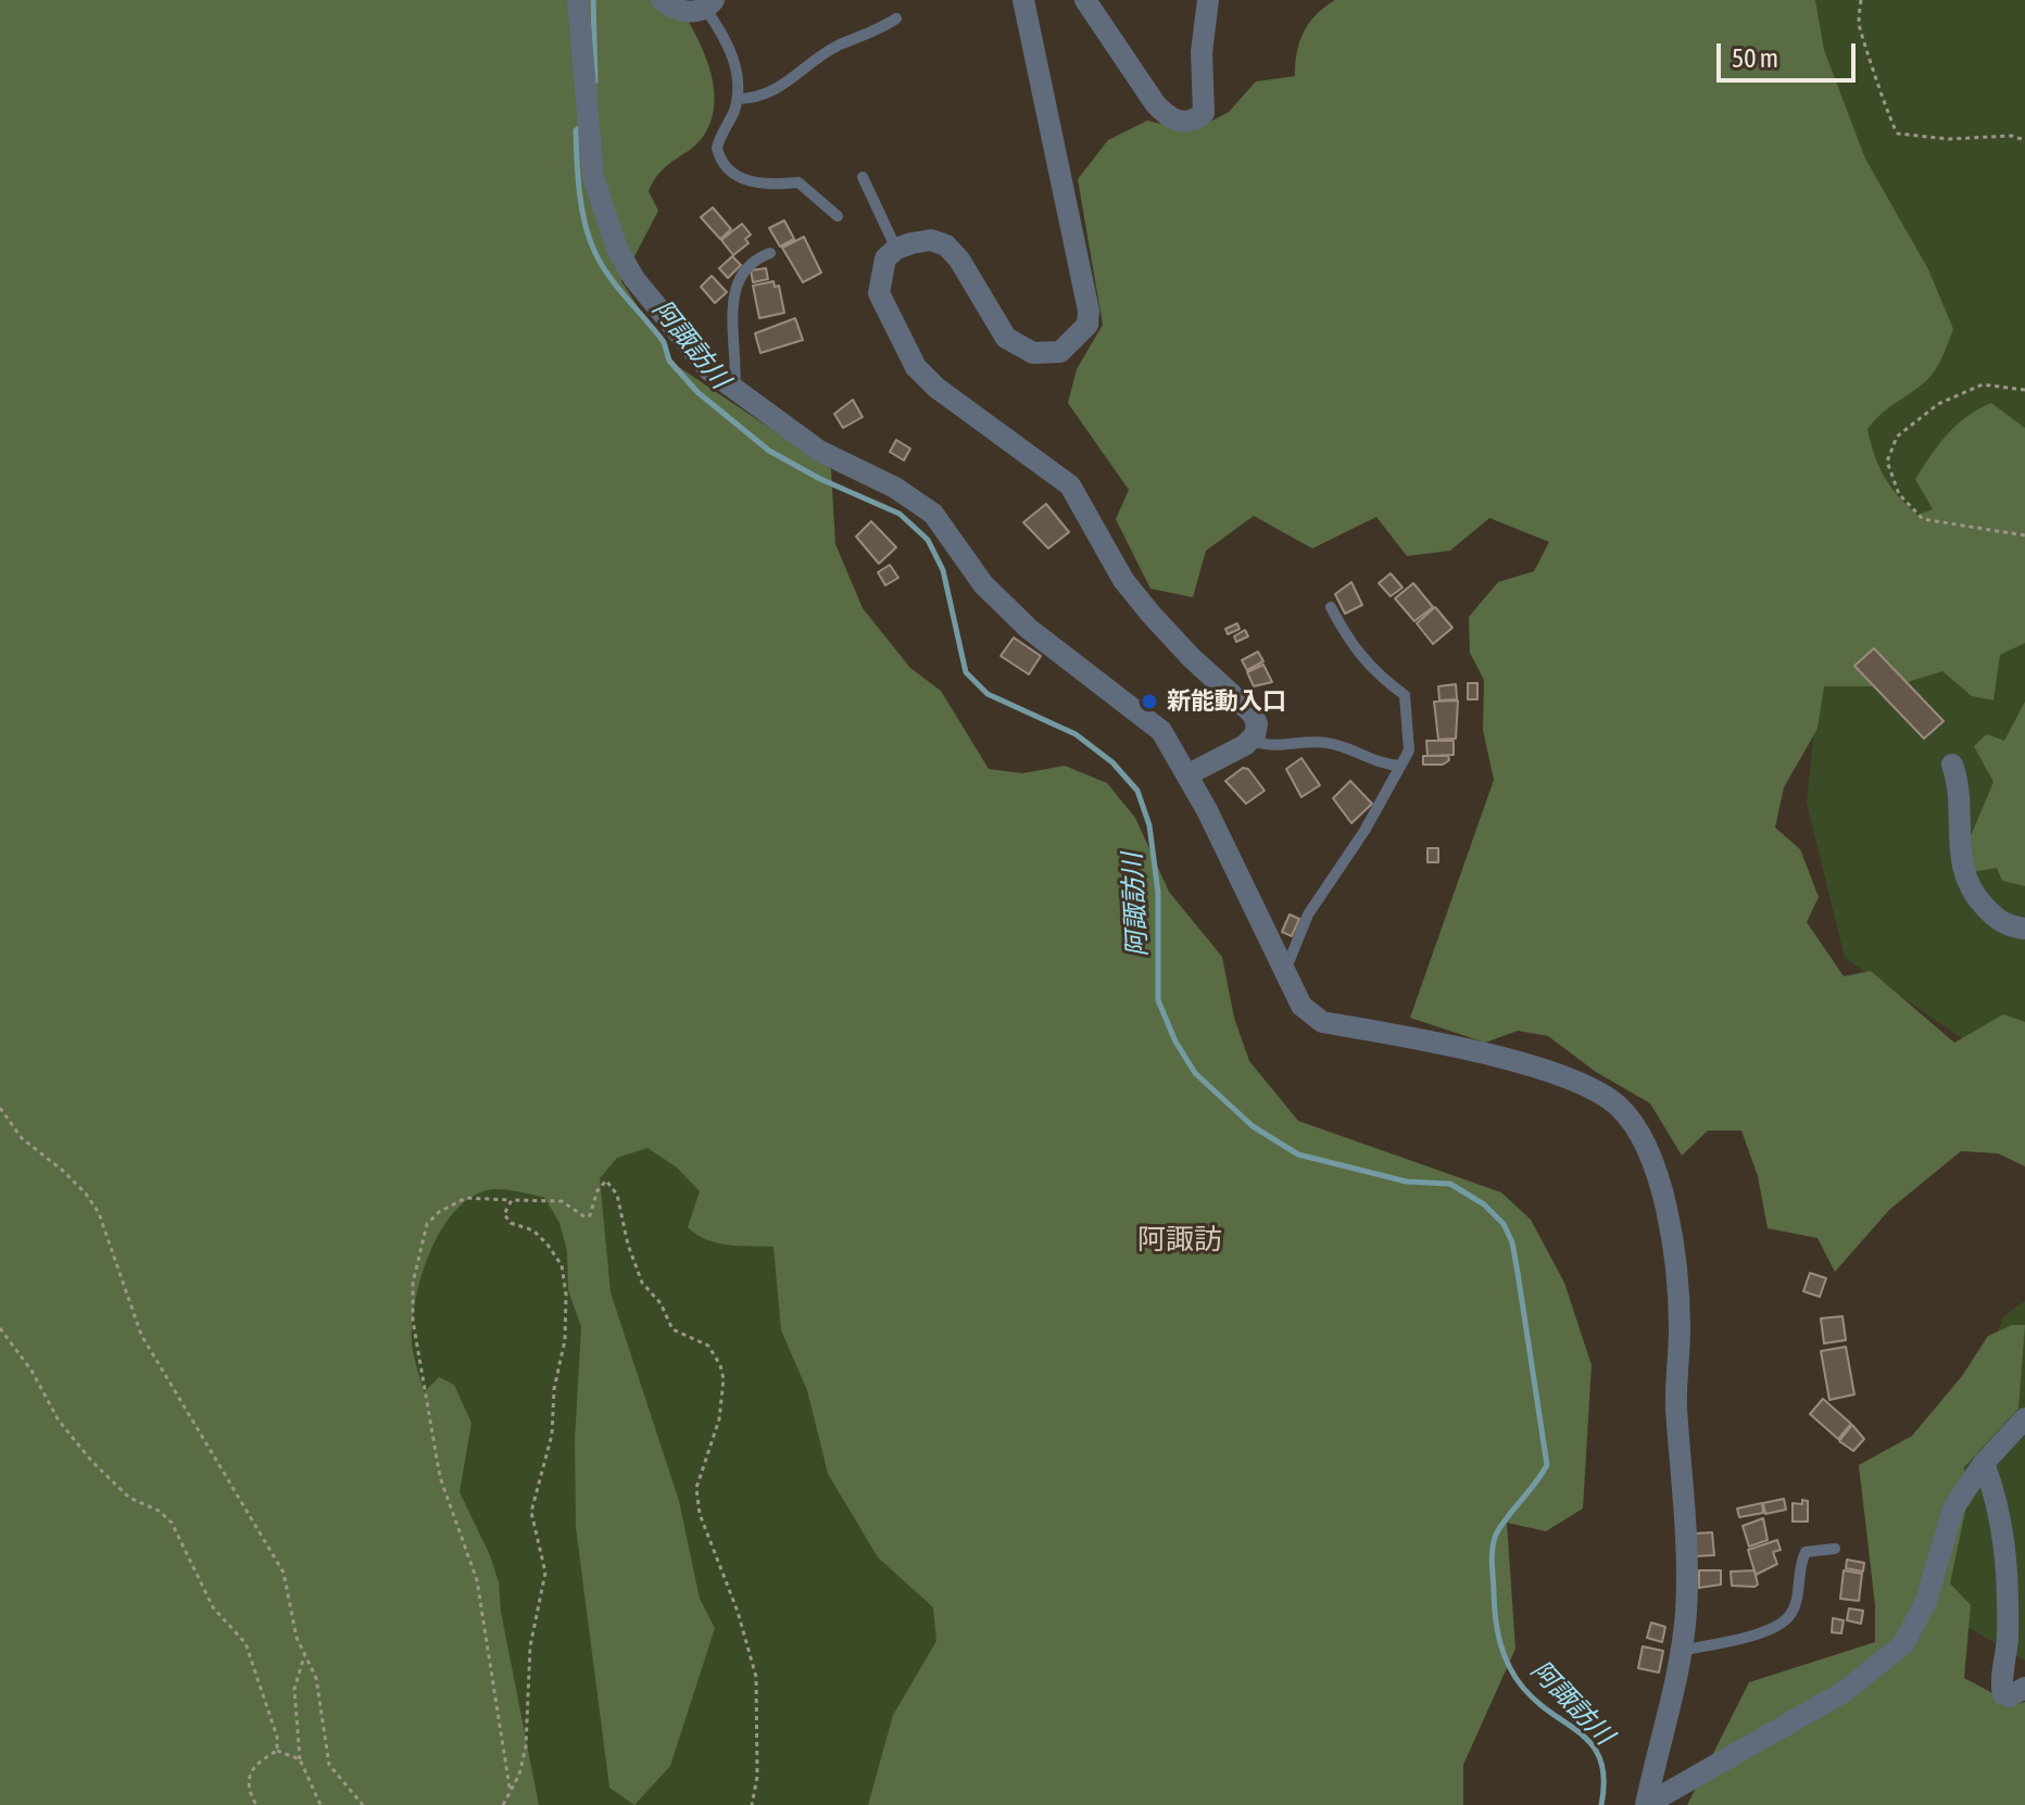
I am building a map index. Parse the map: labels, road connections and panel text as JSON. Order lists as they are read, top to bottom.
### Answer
{
  "districts": ["阿諏訪"],
  "water": ["阿諏訪川"],
  "places": ["新能動入口"],
  "scale_bar": "50 m"
}
